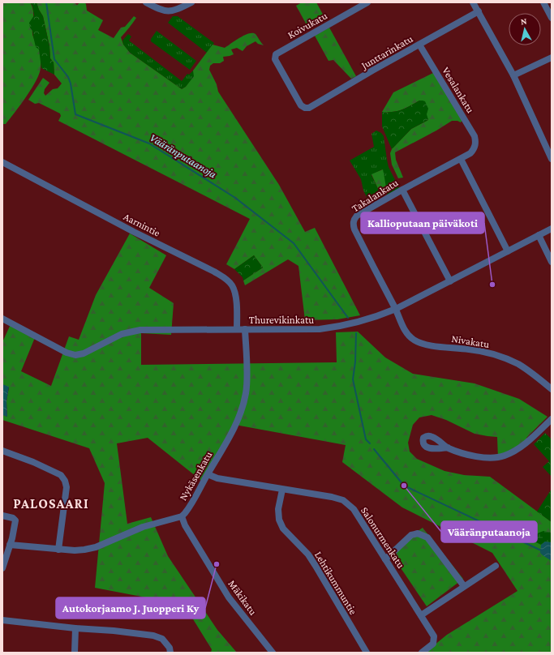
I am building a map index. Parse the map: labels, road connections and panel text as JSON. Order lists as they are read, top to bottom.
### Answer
{
  "streets": {
    "street": [
      "Koivukatu",
      "Junttarinkatu",
      "Vesalankatu",
      "Takalankatu",
      "Aarnintie",
      "Thurevikinkatu",
      "Nivakatu",
      "Nykäsenkatu",
      "Salonurmenkatu",
      "Lehtikummuntie",
      "Mäkikatu"
    ]
  },
  "crossings": [
    ["Koivukatu", "Junttarinkatu"],
    ["Junttarinkatu", "Vesalankatu"],
    ["Vesalankatu", "Takalankatu"],
    ["Takalankatu", "Thurevikinkatu"],
    ["Takalankatu", "Nivakatu"],
    ["Aarnintie", "Thurevikinkatu"],
    ["Thurevikinkatu", "Nivakatu"],
    ["Thurevikinkatu", "Nykäsenkatu"],
    ["Nykäsenkatu", "Salonurmenkatu"],
    ["Nykäsenkatu", "Mäkikatu"],
    ["Salonurmenkatu", "Lehtikummuntie"]
  ],
  "districts": ["PALOSAARI"],
  "water": ["Vääränputaanoja"],
  "places": ["Kallioputaan päiväkoti", "Vääränputaanoja", "Autokorjaamo J. Juopperi Ky"],
  "north": "top"
}
